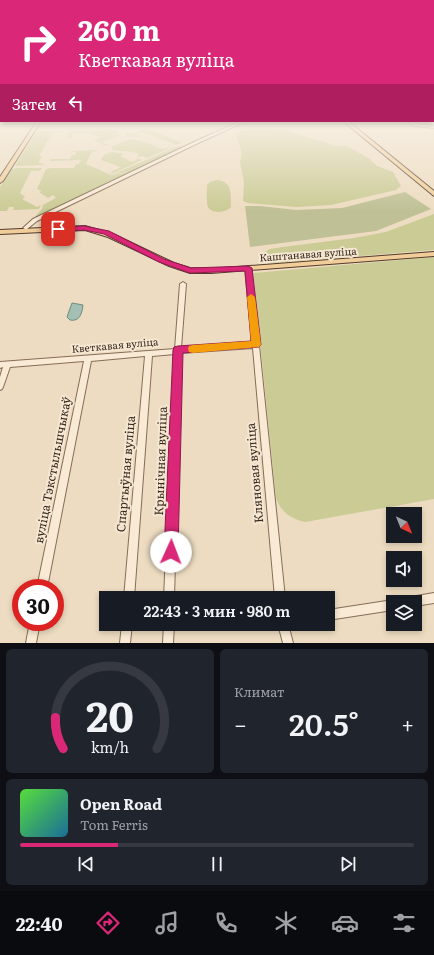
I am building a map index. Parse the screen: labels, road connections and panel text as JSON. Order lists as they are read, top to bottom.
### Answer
{
  "streets": {
    "main road": ["Каштанавая вуліца"],
    "street": [
      "Кветкавая вуліца",
      "Крынічная вуліца",
      "вуліца Тэкстыльшчыкаў",
      "Кляновая вуліца",
      "Спартыўная вуліца"
    ]
  },
  "crossings": [
    ["Каштанавая вуліца", "Кляновая вуліца"],
    ["Кветкавая вуліца", "Крынічная вуліца"],
    ["Кветкавая вуліца", "вуліца Тэкстыльшчыкаў"],
    ["Кветкавая вуліца", "Кляновая вуліца"],
    ["Кветкавая вуліца", "Спартыўная вуліца"]
  ],
  "north": "bottom right",
  "page": {
    "turn": ["260 m", "Кветкавая вуліца"],
    "then": "Затем",
    "limit": "30",
    "trip": "22:43 · 3 мин · 980 m",
    "tile": "Климат",
    "heat": ["−", "20.5°", "+"],
    "song": ["Open Road", "Tom Ferris"],
    "tabs": "22:40",
    "gauge": ["20", "km/h"]
  }
}
